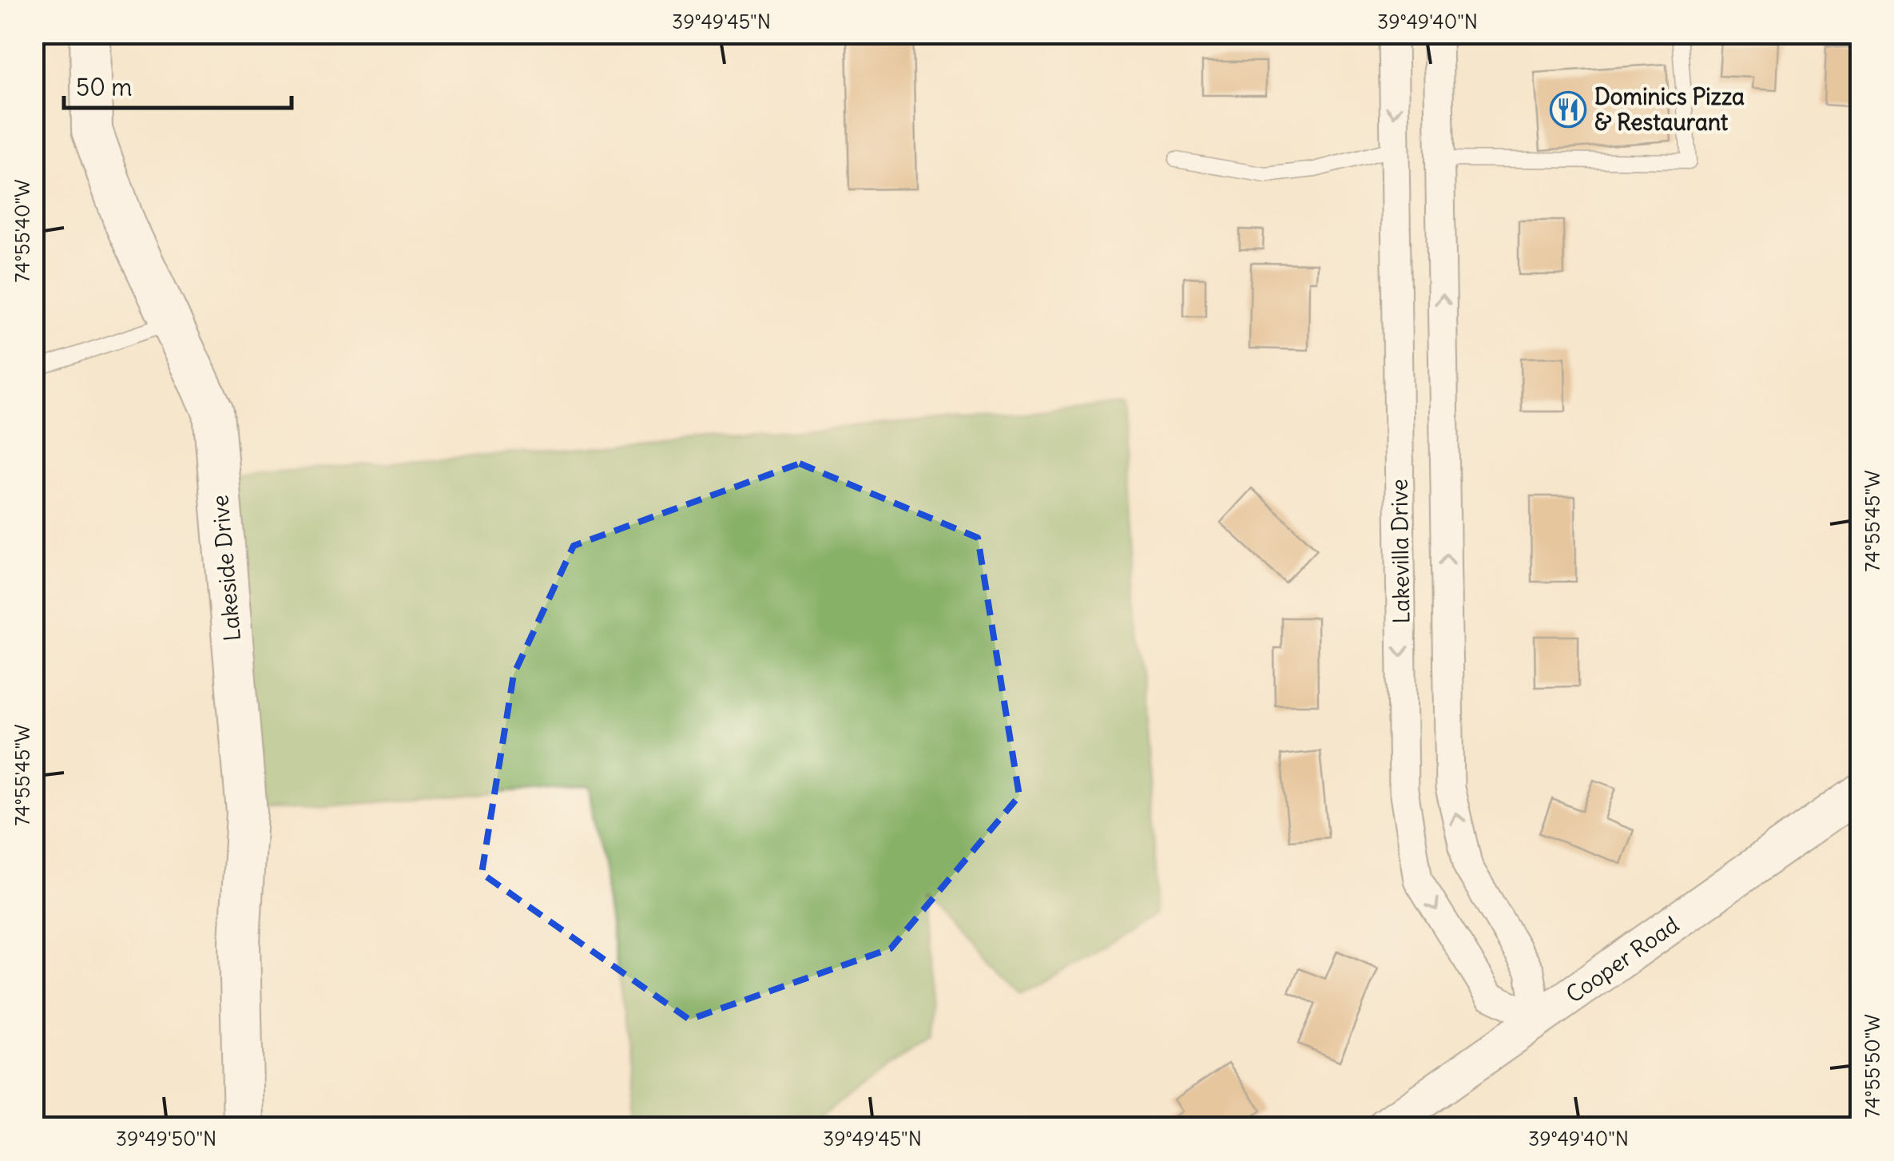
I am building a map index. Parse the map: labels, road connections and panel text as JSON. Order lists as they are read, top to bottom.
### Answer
{
  "streets": {
    "main road": ["Lakeside Drive"],
    "street": ["Lakevilla Drive", "Cooper Road"]
  },
  "crossings": [
    ["Lakevilla Drive", "Cooper Road"]
  ],
  "places": {
    "restaurant": ["Dominics Pizza & Restaurant"]
  },
  "scale_bar": "50 m",
  "coordinates": [
    "39°49'45\"N",
    "39°49'40\"N",
    "74°55'40\"W",
    "74°55'45\"W",
    "74°55'50\"W",
    "39°49'50\"N"
  ]
}
